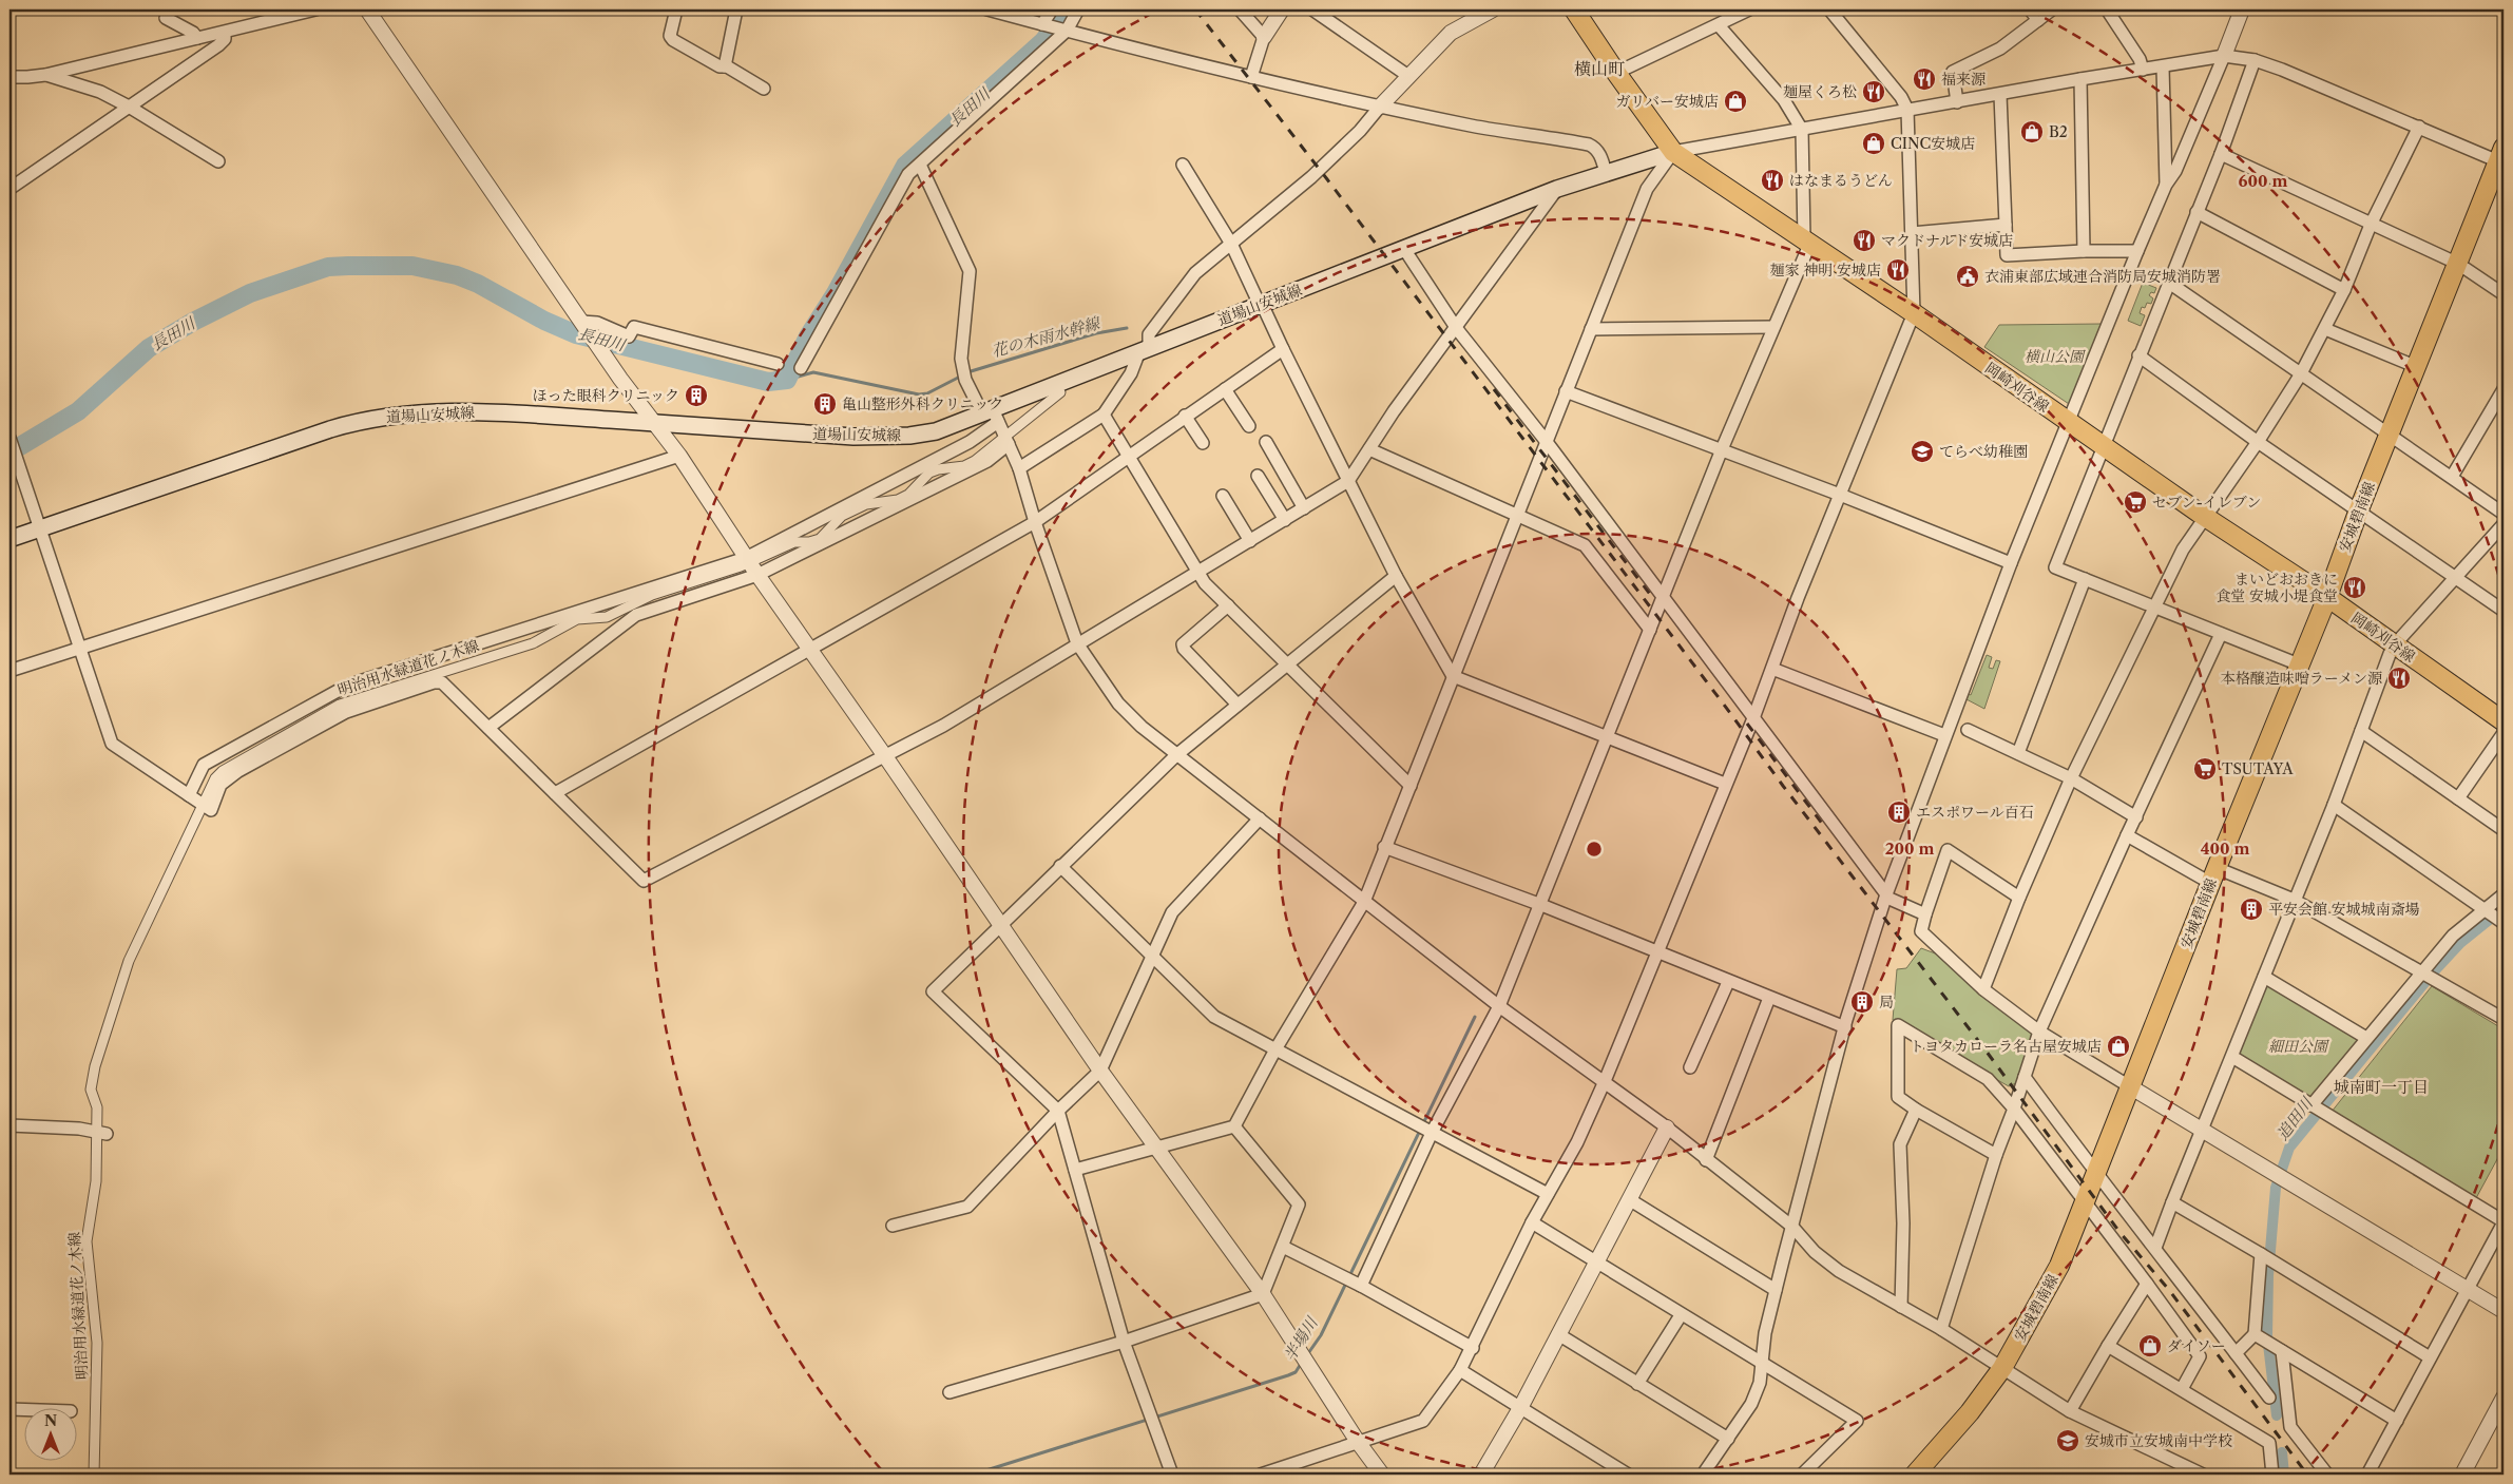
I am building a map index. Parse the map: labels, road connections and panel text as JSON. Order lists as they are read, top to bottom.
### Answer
{
  "streets": {
    "main road": ["道場山安城線", "岡崎刈谷線", "安城碧南線"],
    "street": ["明治用水緑道花ノ木線"]
  },
  "crossings": [
    ["道場山安城線", "岡崎刈谷線"],
    ["岡崎刈谷線", "安城碧南線"]
  ],
  "districts": ["横山町", "城南町一丁目"],
  "water": [
    "長田川",
    "花の木雨水幹線",
    "追田川",
    "半場川"
  ],
  "parks": ["横山公園", "細田公園"],
  "places": {
    "restaurant": [
      "福来源",
      "麺屋くろ松",
      "はなまるうどん",
      "マクドナルド安城店",
      "麺家 神明 安城店",
      "まいどおおきに 食堂 安城小堤食堂",
      "本格醸造味噌ラーメン源"
    ],
    "shop": [
      "ガリバー安城店",
      "B2",
      "CINC安城店",
      "トヨタカローラ名古屋安城店",
      "ダイソー"
    ],
    "public building": ["衣浦東部広域連合消防局安城消防署"],
    "building": [
      "ほった眼科クリニック",
      "亀山整形外科クリニック",
      "エスポワール百石",
      "平安会館 安城城南斎場",
      "局"
    ],
    "school or university": ["てらべ幼稚園", "安城市立安城南中学校"],
    "supermarket": ["セブン-イレブン", "TSUTAYA"]
  },
  "north": "top",
  "rings": ["600 m", "200 m", "400 m"]
}
